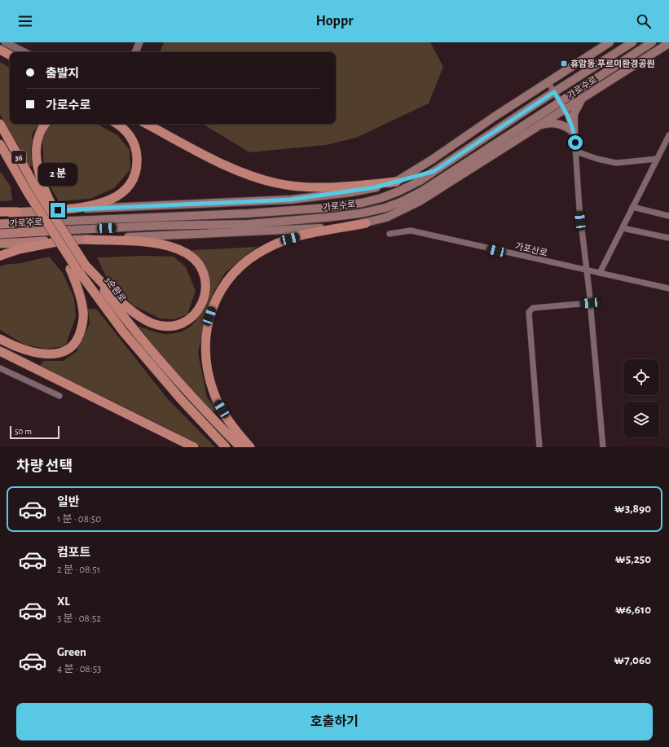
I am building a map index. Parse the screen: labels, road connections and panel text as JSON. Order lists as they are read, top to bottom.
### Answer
{
  "streets": {
    "highway": ["36", "3순환로"],
    "main road": ["가로수로"],
    "street": ["가포산로"]
  },
  "crossings": [
    ["가로수로", "3순환로"]
  ],
  "places": {
    "transit": ["휴암동.푸르미환경공원"]
  },
  "scale_bar": "50 m",
  "page": {
    "header": "Hoppr",
    "banner": ["출발지", "가로수로"],
    "bubble": "2 분",
    "scale": "50 m",
    "heading": "차량 선택",
    "list": [
      {
        "name": "일반",
        "note": "1 분 · 08:50",
        "value": "₩3,890"
      },
      {
        "name": "컴포트",
        "note": "2 분 · 08:51",
        "value": "₩5,250"
      },
      {
        "name": "XL",
        "note": "3 분 · 08:52",
        "value": "₩6,610"
      },
      {
        "name": "Green",
        "note": "4 분 · 08:53",
        "value": "₩7,060"
      }
    ],
    "buttons": "호출하기"
  }
}
